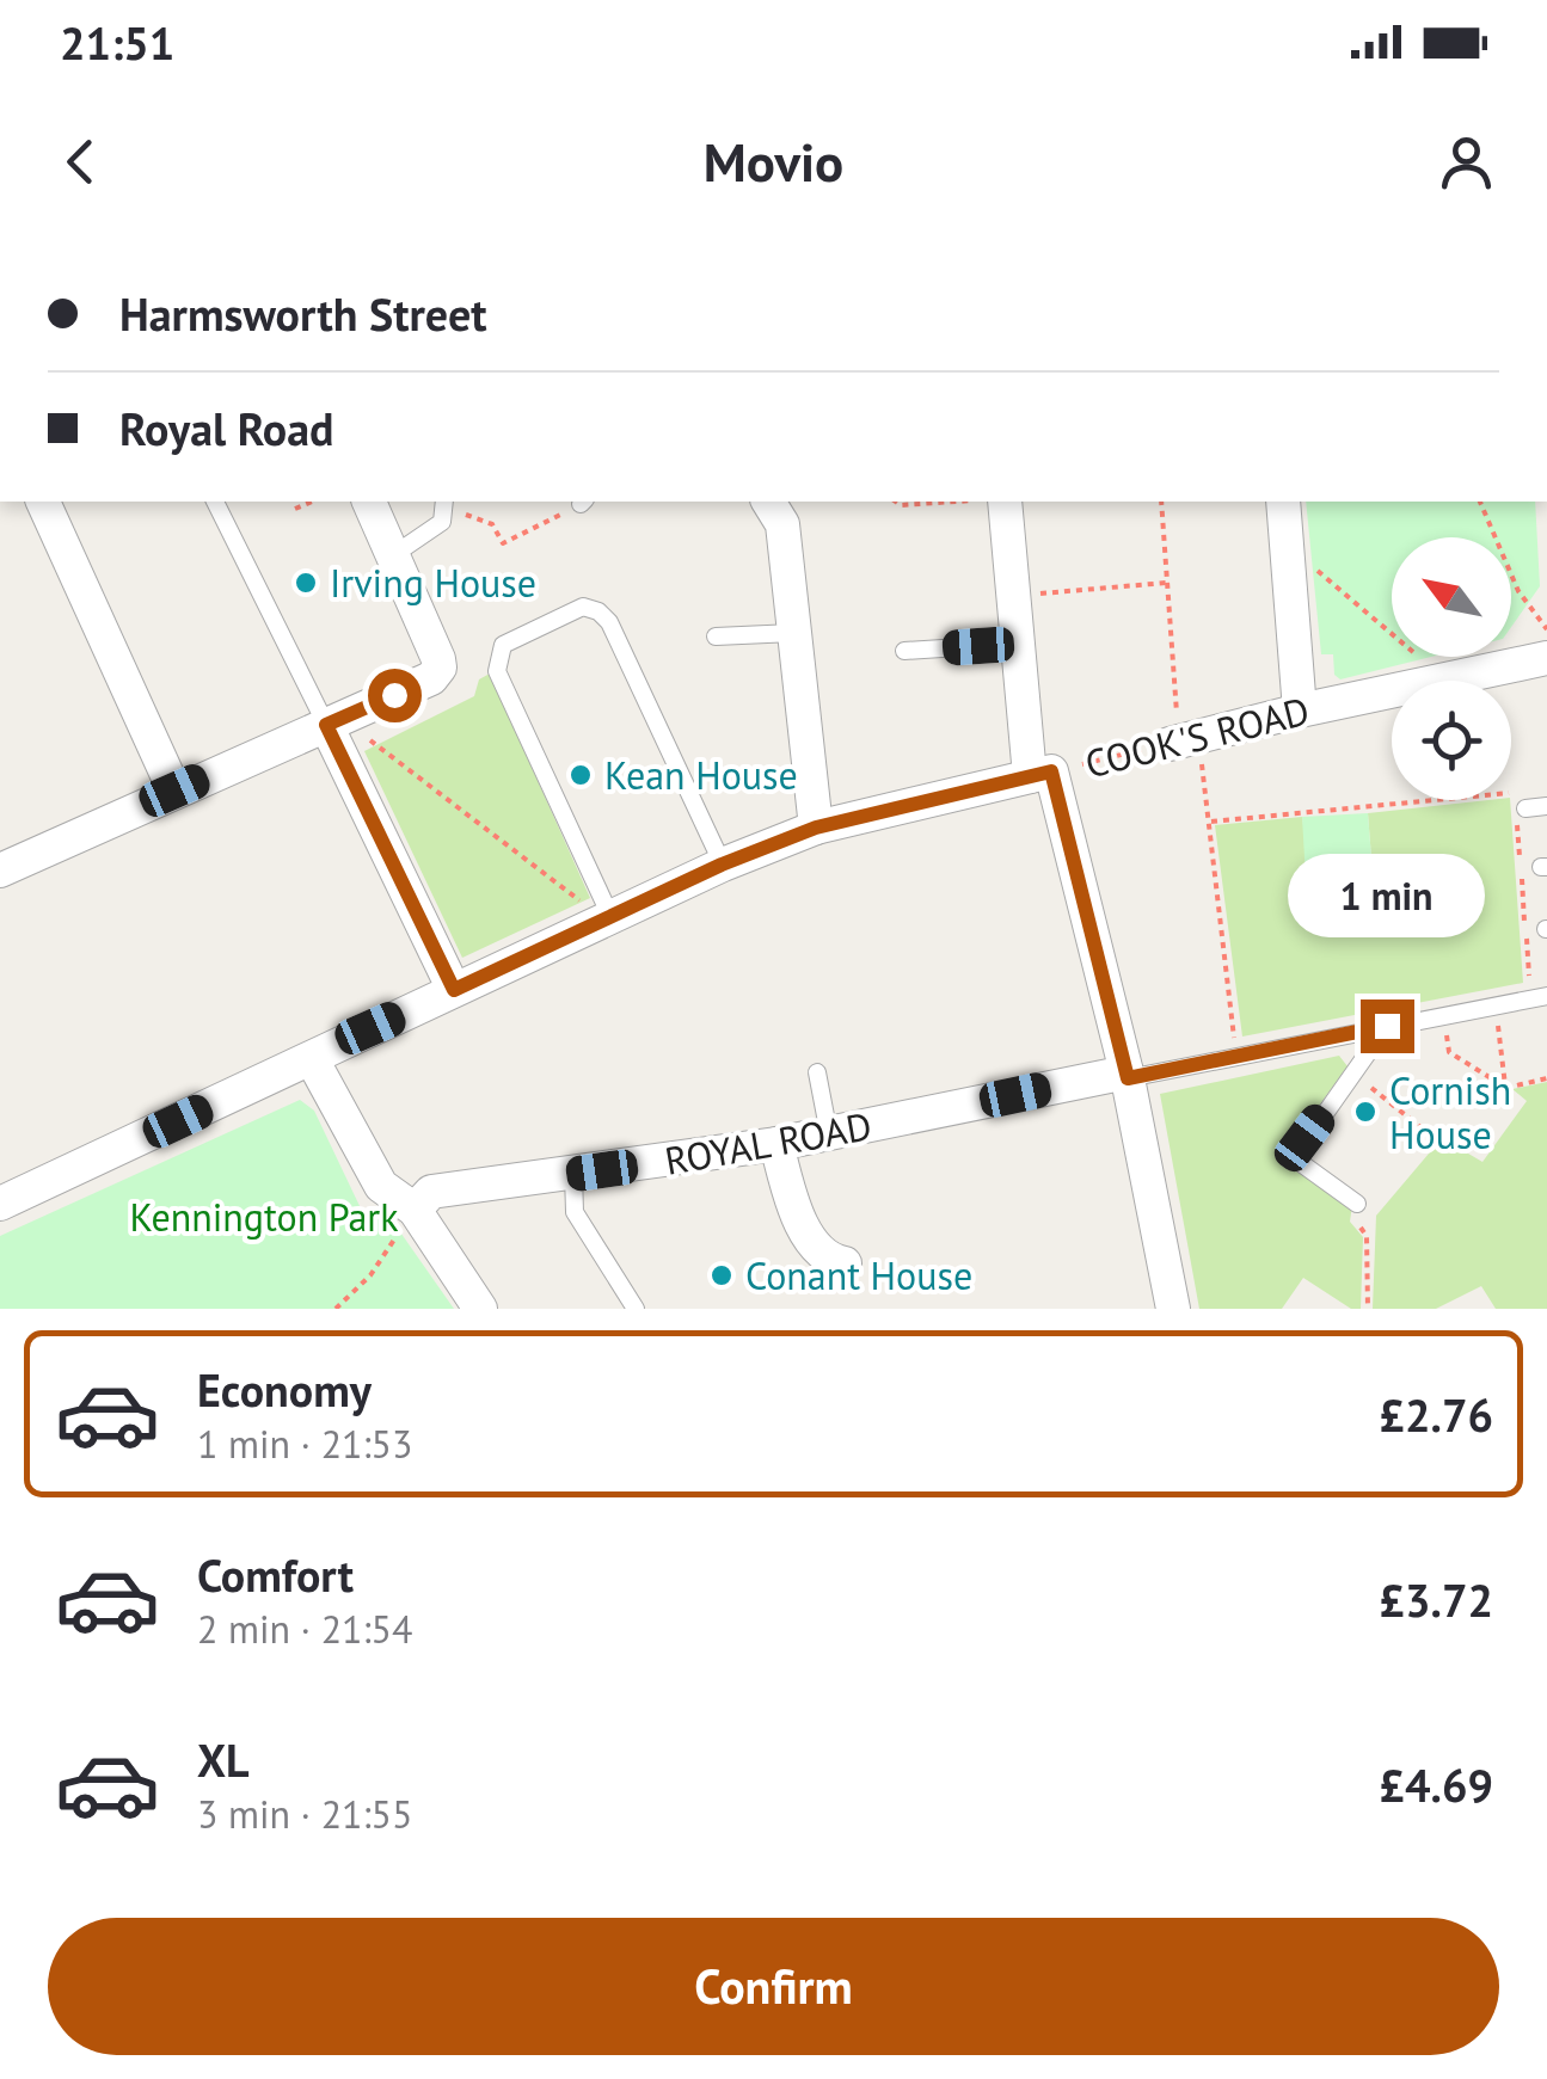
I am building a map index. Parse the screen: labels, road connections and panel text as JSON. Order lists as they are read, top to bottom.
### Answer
{
  "streets": {
    "street": ["COOK'S ROAD", "ROYAL ROAD"]
  },
  "parks": ["Kennington Park"],
  "places": [
    "Irving House",
    "Kean House",
    "Cornish House",
    "Conant House"
  ],
  "north": "top left",
  "page": {
    "status": "21:51",
    "header": "Movio",
    "banner": ["Harmsworth Street", "Royal Road"],
    "bubble": "1 min",
    "list": [
      {
        "name": "Economy",
        "note": "1 min · 21:53",
        "value": "£2.76"
      },
      {
        "name": "Comfort",
        "note": "2 min · 21:54",
        "value": "£3.72"
      },
      {
        "name": "XL",
        "note": "3 min · 21:55",
        "value": "£4.69"
      }
    ],
    "buttons": "Confirm"
  }
}
